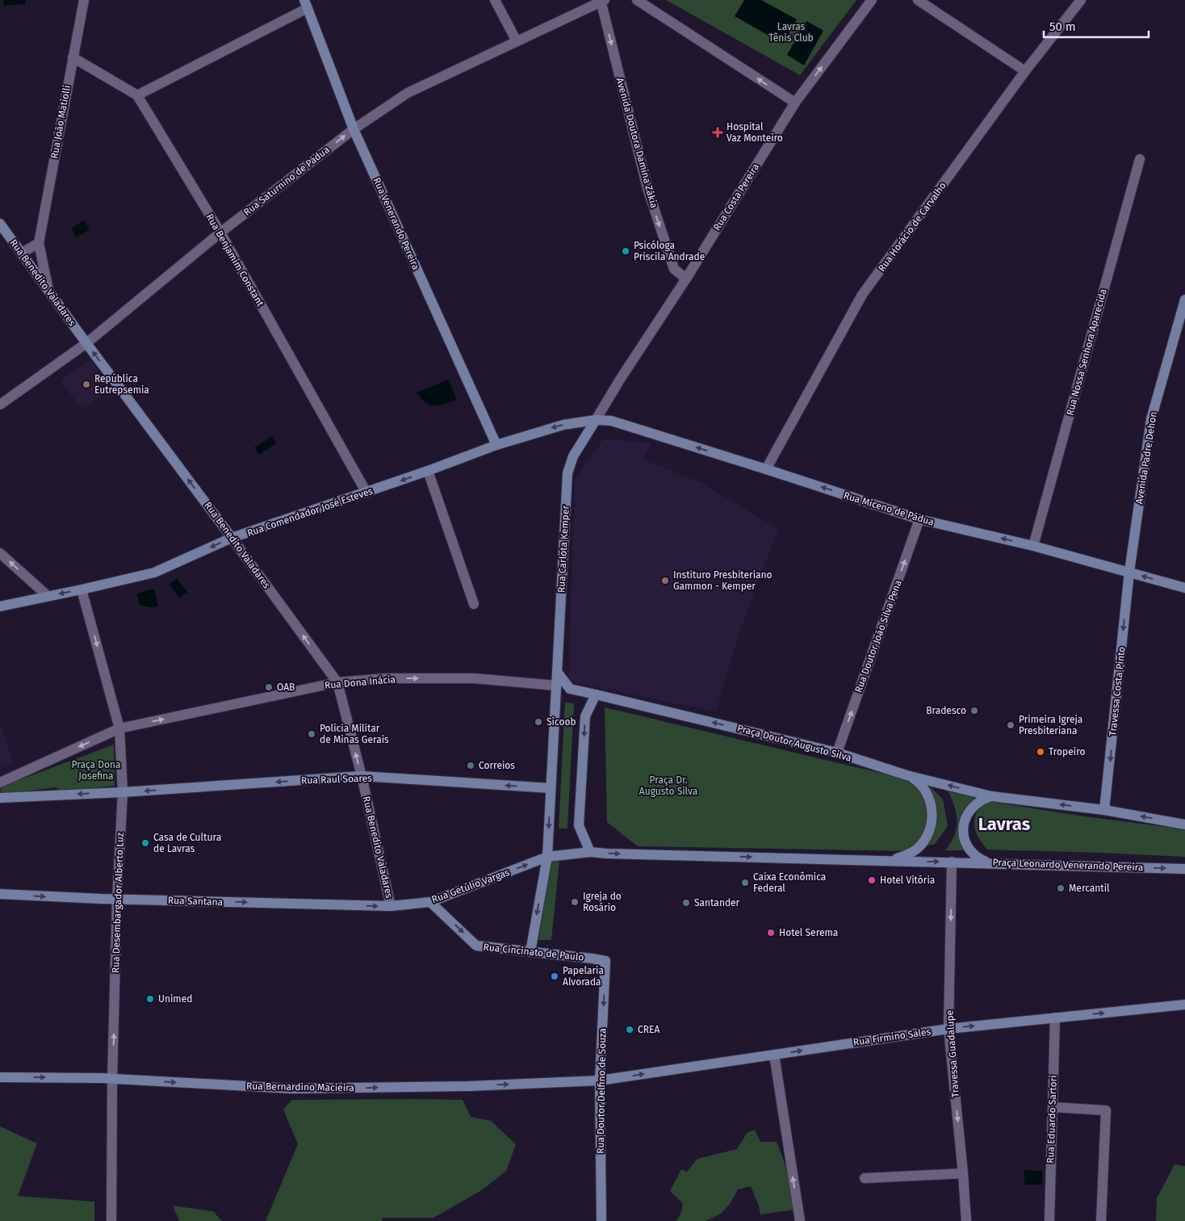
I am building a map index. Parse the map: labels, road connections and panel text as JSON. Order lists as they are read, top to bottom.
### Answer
{
  "streets": {
    "main road": [
      "Rua Venerando Pereira",
      "Rua Benedito Valadares",
      "Avenida Padre Dehon",
      "Rua Miceno de Pádua",
      "Rua Comendador José Esteves",
      "Rua Carlota Kemper",
      "Travessa Costa Pinto",
      "Praça Doutor Augusto Silva",
      "Rua Raul Soares",
      "Praça Leonardo Venerando Pereira",
      "Rua Getúlio Vargas",
      "Rua Santana",
      "Rua Cincinato de Paulo",
      "Rua Firmino Sales",
      "Rua Bernardino Macieira",
      "Rua Doutor Delfino de Souza"
    ],
    "street": [
      "Rua João Matiolli",
      "Avenida Doutora Damina Zákia",
      "Rua Saturnino de Pádua",
      "Rua Costa Pereira",
      "Rua Horácio de Carvalho",
      "Rua Benjamim Constant",
      "Rua Nossa Senhora Aparecida",
      "Rua Doutor João Silva Pena",
      "Rua Dona Inácia",
      "Rua Desembargador Alberto Luz",
      "Travessa Guadalupe",
      "Rua Eduardo Sartori"
    ]
  },
  "crossings": [
    ["Rua João Matiolli", "Rua Benjamim Constant"],
    ["Rua João Matiolli", "Rua Benedito Valadares"],
    ["Avenida Doutora Damina Zákia", "Rua Saturnino de Pádua"],
    ["Avenida Doutora Damina Zákia", "Rua Costa Pereira"],
    ["Rua Saturnino de Pádua", "Rua Venerando Pereira"],
    ["Rua Saturnino de Pádua", "Rua Benjamim Constant"],
    ["Rua Saturnino de Pádua", "Rua Benedito Valadares"],
    ["Rua Costa Pereira", "Rua Miceno de Pádua"],
    ["Rua Costa Pereira", "Rua Comendador José Esteves"],
    ["Rua Costa Pereira", "Rua Carlota Kemper"],
    ["Rua Venerando Pereira", "Rua Comendador José Esteves"],
    ["Rua Horácio de Carvalho", "Rua Miceno de Pádua"],
    ["Rua Benjamim Constant", "Rua Comendador José Esteves"],
    ["Rua Benedito Valadares", "Rua Comendador José Esteves"],
    ["Rua Benedito Valadares", "Rua Dona Inácia"],
    ["Rua Benedito Valadares", "Rua Raul Soares"],
    ["Rua Benedito Valadares", "Rua Getúlio Vargas"],
    ["Rua Benedito Valadares", "Rua Santana"],
    ["Rua Nossa Senhora Aparecida", "Rua Miceno de Pádua"],
    ["Avenida Padre Dehon", "Rua Miceno de Pádua"],
    ["Avenida Padre Dehon", "Travessa Costa Pinto"],
    ["Rua Miceno de Pádua", "Rua Comendador José Esteves"],
    ["Rua Miceno de Pádua", "Rua Carlota Kemper"],
    ["Rua Miceno de Pádua", "Rua Doutor João Silva Pena"],
    ["Rua Miceno de Pádua", "Travessa Costa Pinto"],
    ["Rua Comendador José Esteves", "Rua Carlota Kemper"],
    ["Rua Comendador José Esteves", "Rua Desembargador Alberto Luz"],
    ["Rua Carlota Kemper", "Rua Dona Inácia"],
    ["Rua Doutor João Silva Pena", "Praça Doutor Augusto Silva"],
    ["Rua Dona Inácia", "Rua Desembargador Alberto Luz"],
    ["Rua Raul Soares", "Rua Desembargador Alberto Luz"],
    ["Praça Leonardo Venerando Pereira", "Travessa Guadalupe"],
    ["Rua Getúlio Vargas", "Rua Santana"],
    ["Rua Getúlio Vargas", "Rua Cincinato de Paulo"],
    ["Rua Santana", "Rua Desembargador Alberto Luz"],
    ["Rua Desembargador Alberto Luz", "Rua Bernardino Macieira"],
    ["Rua Cincinato de Paulo", "Rua Doutor Delfino de Souza"],
    ["Rua Firmino Sales", "Travessa Guadalupe"],
    ["Rua Firmino Sales", "Rua Bernardino Macieira"],
    ["Rua Firmino Sales", "Rua Doutor Delfino de Souza"],
    ["Rua Firmino Sales", "Rua Eduardo Sartori"],
    ["Rua Bernardino Macieira", "Rua Doutor Delfino de Souza"]
  ],
  "one_way": [
    "Avenida Doutora Damina Zákia",
    "Rua Benedito Valadares",
    "Rua Miceno de Pádua",
    "Rua Comendador José Esteves",
    "Rua Doutor João Silva Pena",
    "Rua Dona Inácia",
    "Travessa Costa Pinto",
    "Praça Doutor Augusto Silva",
    "Rua Raul Soares",
    "Rua Getúlio Vargas",
    "Rua Santana",
    "Rua Cincinato de Paulo",
    "Rua Firmino Sales",
    "Travessa Guadalupe",
    "Rua Bernardino Macieira",
    "Rua Doutor Delfino de Souza"
  ],
  "districts": ["Lavras"],
  "parks": ["Lavras Tênis Club", "Praça Dona Josefina", "Praça Dr. Augusto Silva"],
  "places": {
    "health": ["Hospital Vaz Monteiro"],
    "other": [
      "Psicóloga Priscila Andrade",
      "República Eutrepsemia",
      "Instituro Presbiteriano Gammon - Kemper",
      "OAB",
      "Bradesco",
      "Sicoob",
      "Primeira Igreja Presbiteriana",
      "Policia Militar de Minas Gerais",
      "Tropeiro",
      "Correios",
      "Casa de Cultura de Lavras",
      "Hotel Vitória",
      "Caixa Econômica Federal",
      "Mercantil",
      "Igreja do Rosário",
      "Santander",
      "Hotel Serema",
      "Papelaria Alvorada",
      "Unimed",
      "CREA"
    ]
  },
  "scale_bar": "50 m"
}
